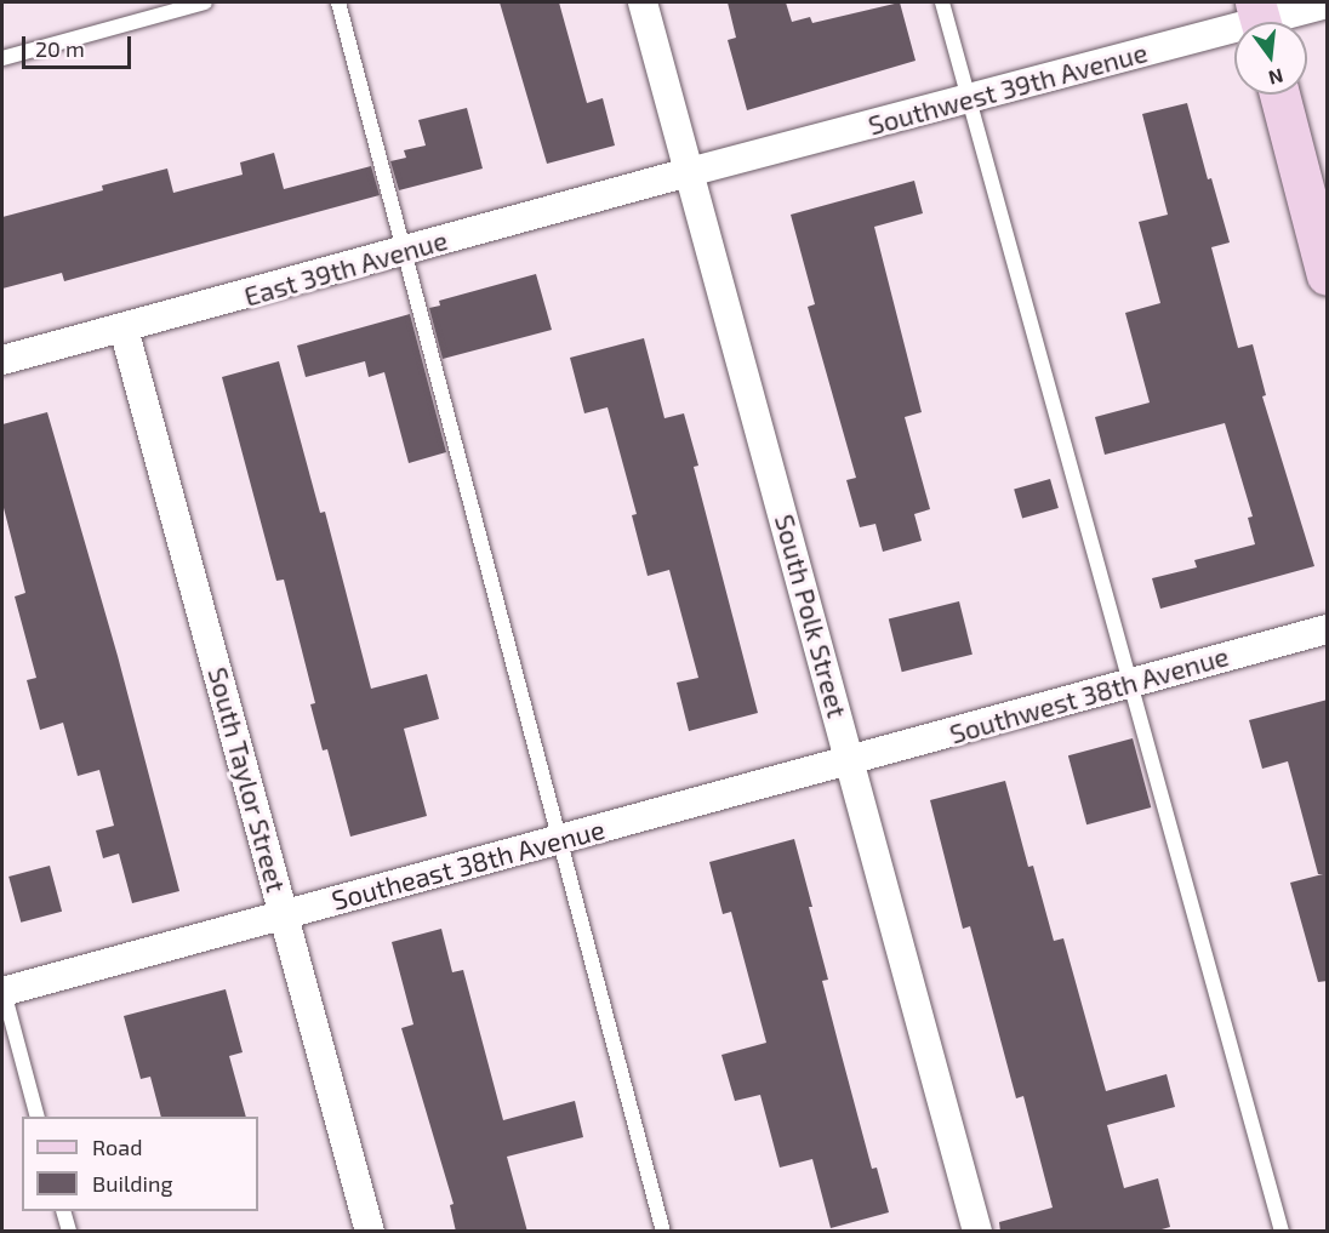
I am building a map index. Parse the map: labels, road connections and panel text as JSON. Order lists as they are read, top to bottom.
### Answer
{
  "streets": {
    "street": [
      "Southwest 39th Avenue",
      "East 39th Avenue",
      "South Polk Street",
      "Southwest 38th Avenue",
      "South Taylor Street",
      "Southeast 38th Avenue"
    ]
  },
  "crossings": [
    ["Southwest 39th Avenue", "East 39th Avenue"],
    ["Southwest 39th Avenue", "South Polk Street"],
    ["East 39th Avenue", "South Polk Street"],
    ["East 39th Avenue", "South Taylor Street"],
    ["South Polk Street", "Southwest 38th Avenue"],
    ["South Polk Street", "Southeast 38th Avenue"],
    ["Southwest 38th Avenue", "Southeast 38th Avenue"],
    ["South Taylor Street", "Southeast 38th Avenue"]
  ],
  "legend": ["Road", "Building"],
  "scale_bar": "20 m",
  "north": "bottom"
}
